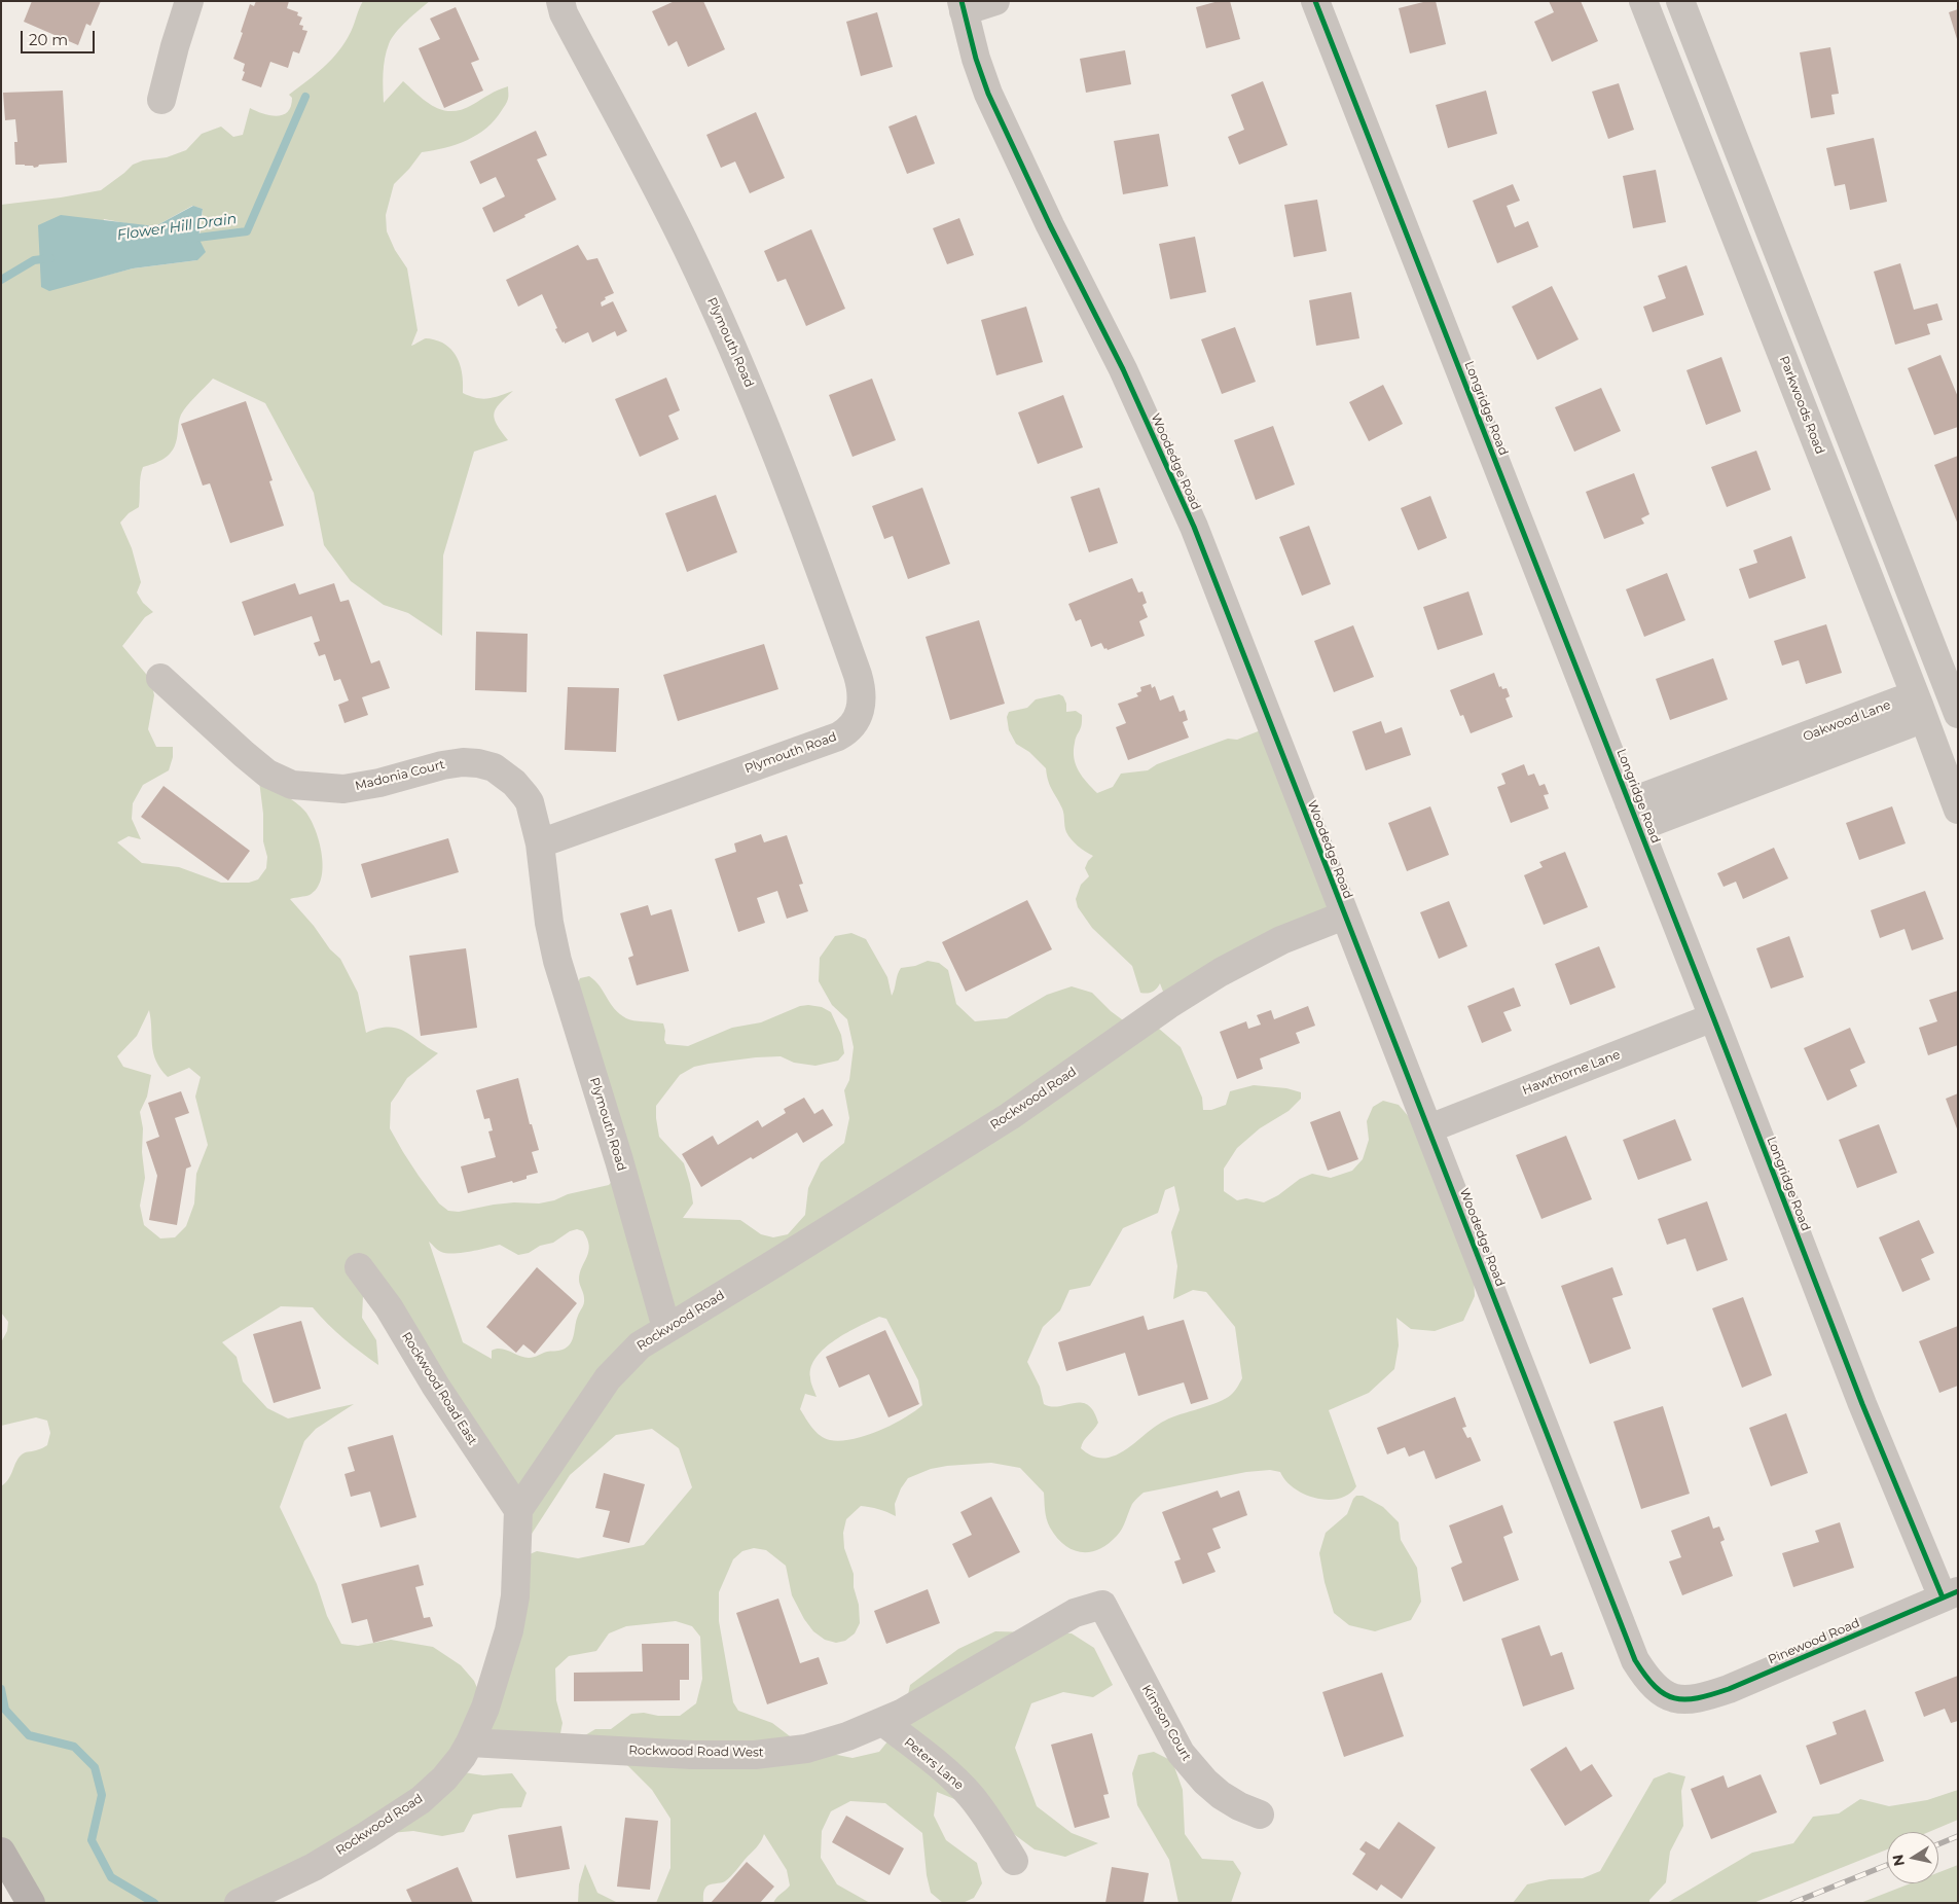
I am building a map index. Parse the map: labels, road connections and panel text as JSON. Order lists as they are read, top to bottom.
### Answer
{
  "streets": {
    "street": [
      "Plymouth Road",
      "Parkwoods Road",
      "Longridge Road",
      "Woodedge Road",
      "Oakwood Lane",
      "Madonia Court",
      "Hawthorne Lane",
      "Rockwood Road",
      "Rockwood Road East",
      "Pinewood Road",
      "Kimson Court",
      "Rockwood Road West",
      "Peters Lane"
    ]
  },
  "crossings": [
    ["Plymouth Road", "Madonia Court"],
    ["Plymouth Road", "Rockwood Road"],
    ["Parkwoods Road", "Oakwood Lane"],
    ["Longridge Road", "Oakwood Lane"],
    ["Longridge Road", "Hawthorne Lane"],
    ["Longridge Road", "Pinewood Road"],
    ["Woodedge Road", "Hawthorne Lane"],
    ["Woodedge Road", "Rockwood Road"],
    ["Woodedge Road", "Pinewood Road"],
    ["Rockwood Road", "Rockwood Road East"],
    ["Rockwood Road", "Rockwood Road West"],
    ["Kimson Court", "Rockwood Road West"],
    ["Rockwood Road West", "Peters Lane"]
  ],
  "water": ["Flower Hill Drain"],
  "scale_bar": "20 m",
  "north": "left"
}
